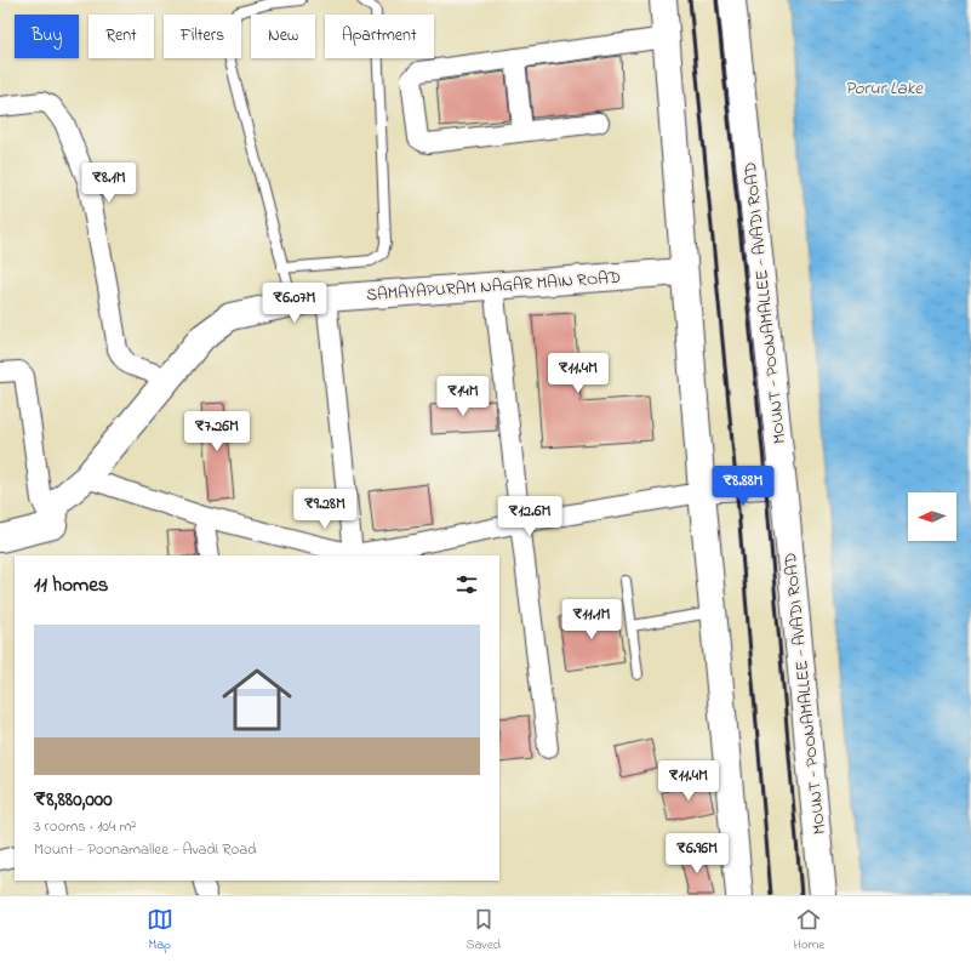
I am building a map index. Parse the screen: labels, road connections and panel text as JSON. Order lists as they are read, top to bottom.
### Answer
{
  "streets": {
    "main road": ["SAMAYAPURAM NAGAR MAIN ROAD", "MOUNT - POONAMALLEE - AVADI ROAD"]
  },
  "water": ["Porur Lake"],
  "north": "left",
  "page": {
    "chip": [
      "Buy",
      "Rent",
      "Filters",
      "New",
      "Apartment"
    ],
    "price": [
      "₹8.1M",
      "₹6.07M",
      "₹11.4M",
      "₹14M",
      "₹7.26M",
      "₹8.88M",
      "₹9.28M",
      "₹12.6M",
      "₹11.1M",
      "₹11.4M",
      "₹6.96M"
    ],
    "heading": "11 homes",
    "list": [
      {
        "name": "₹8,880,000",
        "note": "3 rooms · 104 m² · Mount - Poonamallee - Avadi Road"
      }
    ],
    "tabs": ["Map", "Saved", "Home"]
  }
}
